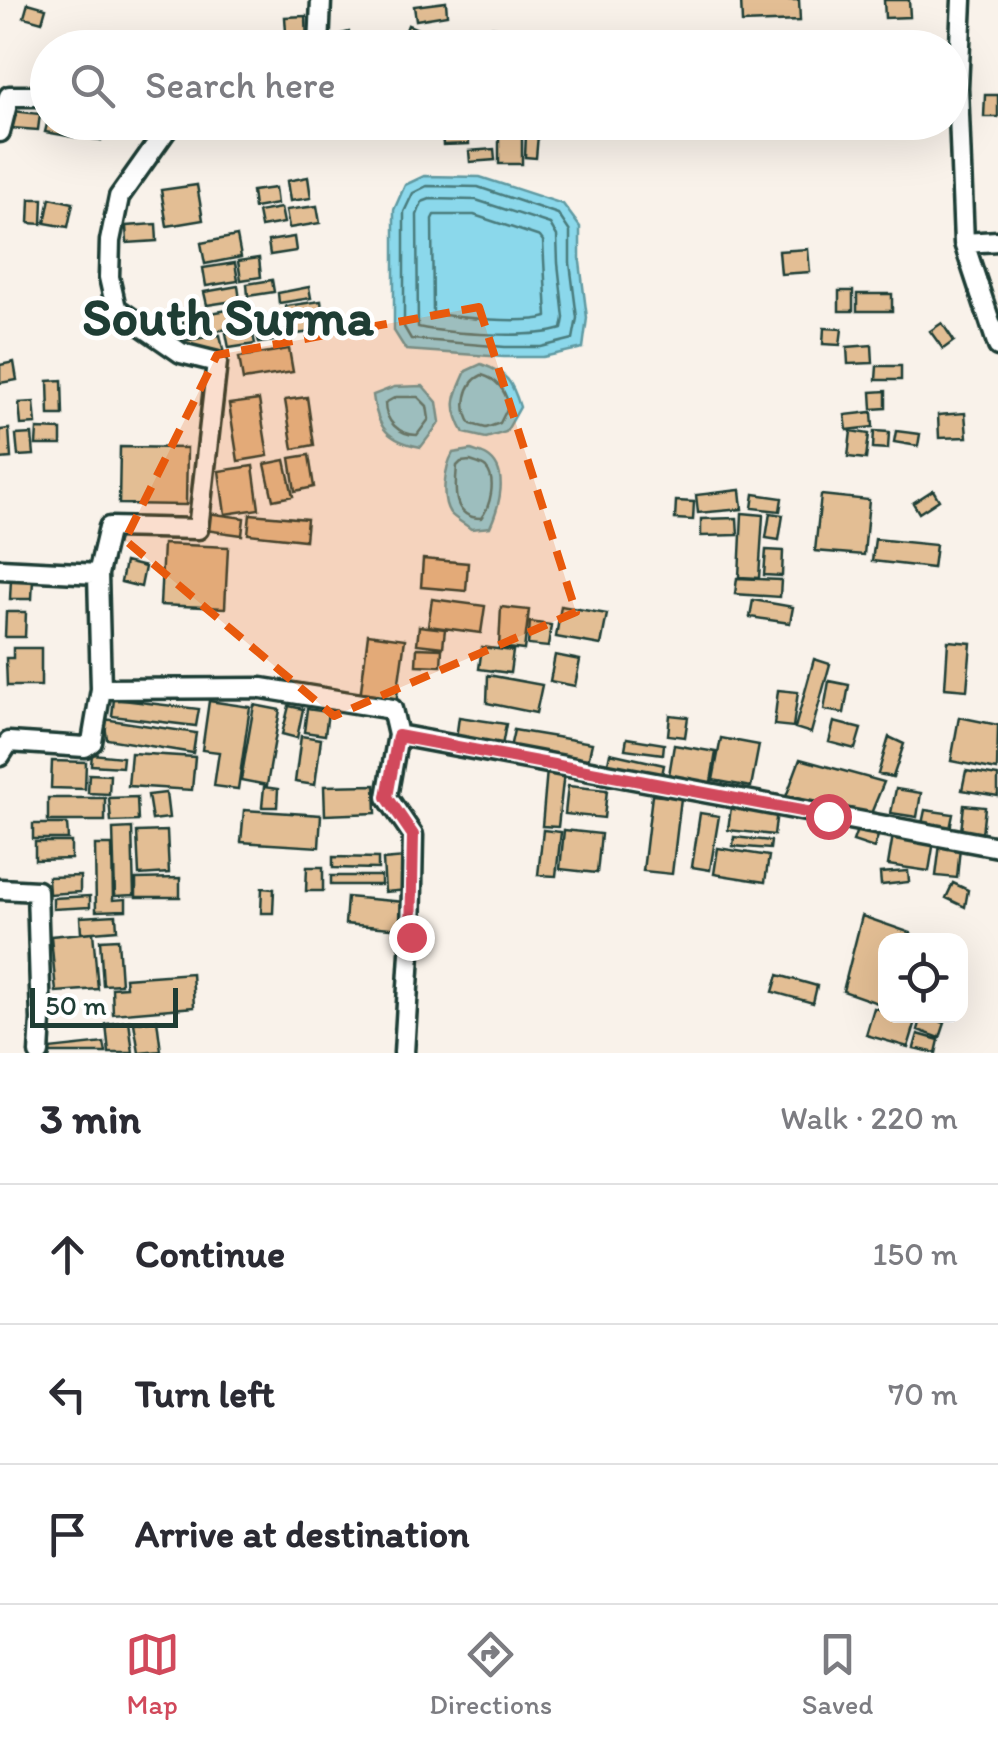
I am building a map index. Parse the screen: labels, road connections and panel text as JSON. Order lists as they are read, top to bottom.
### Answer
{
  "districts": ["South Surma"],
  "scale_bar": "50 m",
  "page": {
    "search": "Search here",
    "scale": "50 m",
    "heading": ["3 min", "Walk · 220 m"],
    "list": [
      ["Continue", "150 m"],
      ["Turn left", "70 m"],
      "Arrive at destination"
    ],
    "nav": ["Map", "Directions", "Saved"]
  }
}
